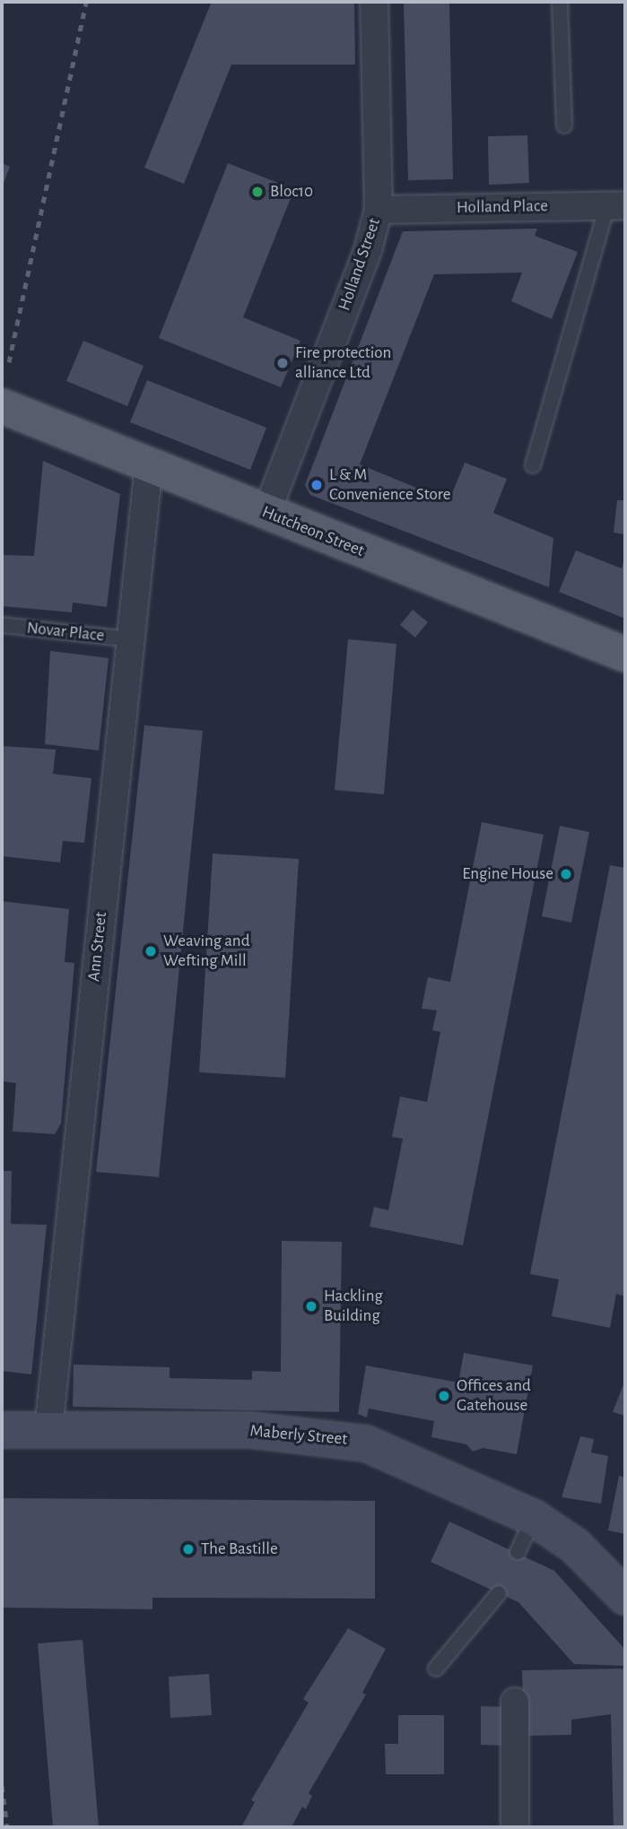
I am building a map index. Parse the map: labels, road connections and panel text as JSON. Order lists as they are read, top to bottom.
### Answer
{
  "streets": {
    "main road": ["Hutcheon Street"],
    "street": [
      "Holland Place",
      "Holland Street",
      "Ann Street",
      "Maberly Street"
    ],
    "lane": ["Novar Place"]
  },
  "crossings": [
    ["Holland Place", "Holland Street"],
    ["Holland Street", "Hutcheon Street"],
    ["Hutcheon Street", "Ann Street"],
    ["Novar Place", "Ann Street"],
    ["Ann Street", "Maberly Street"]
  ],
  "places": [
    "Bloc10",
    "Fire protection alliance Ltd",
    "L & M Convenience Store",
    "Engine House",
    "Weaving and Wefting Mill",
    "Hackling Building",
    "Offices and Gatehouse",
    "The Bastille"
  ]
}
